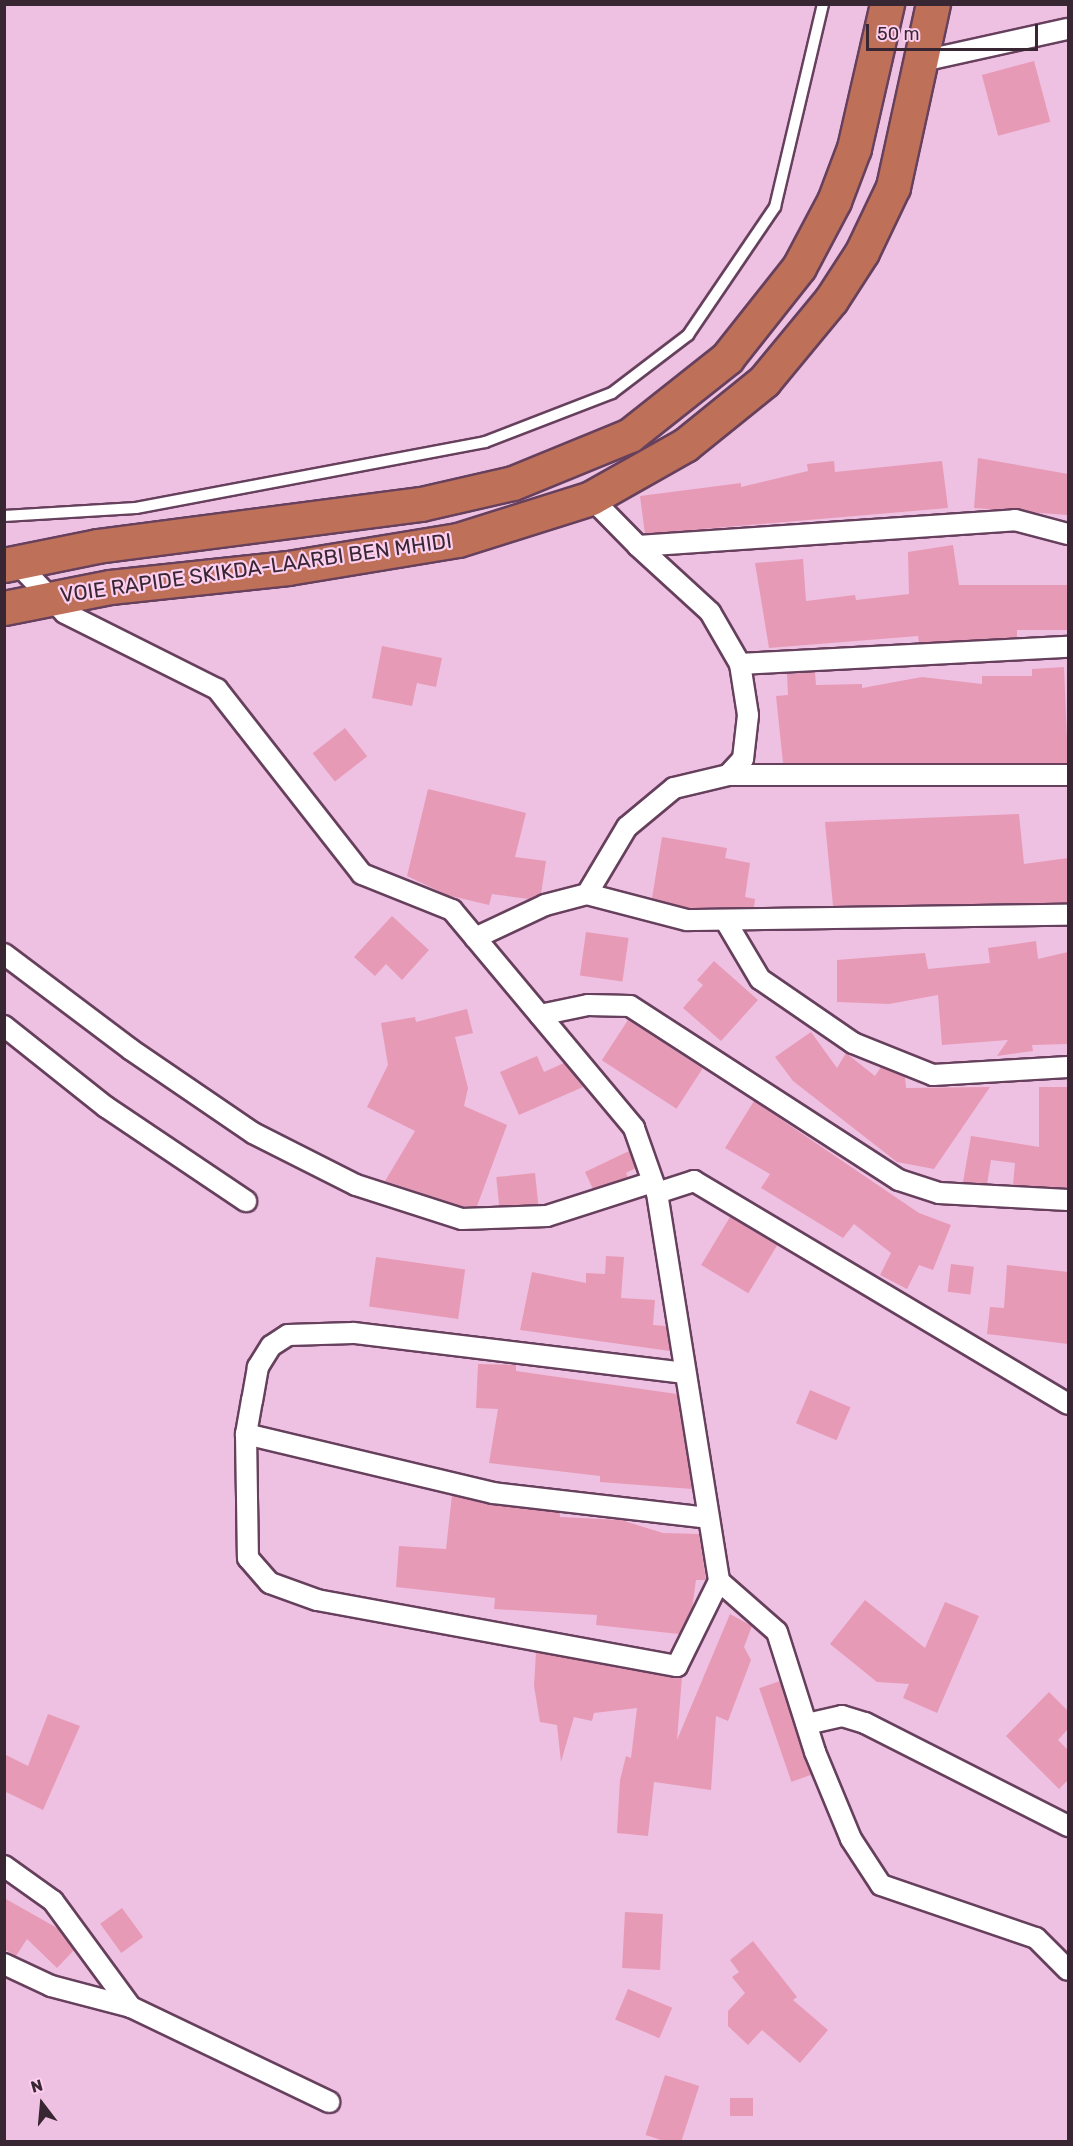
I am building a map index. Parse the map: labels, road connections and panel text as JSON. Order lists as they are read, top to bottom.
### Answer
{
  "streets": {
    "highway": ["VOIE RAPIDE SKIKDA-LAARBI BEN MHIDI"]
  },
  "scale_bar": "50 m",
  "north": "top"
}
